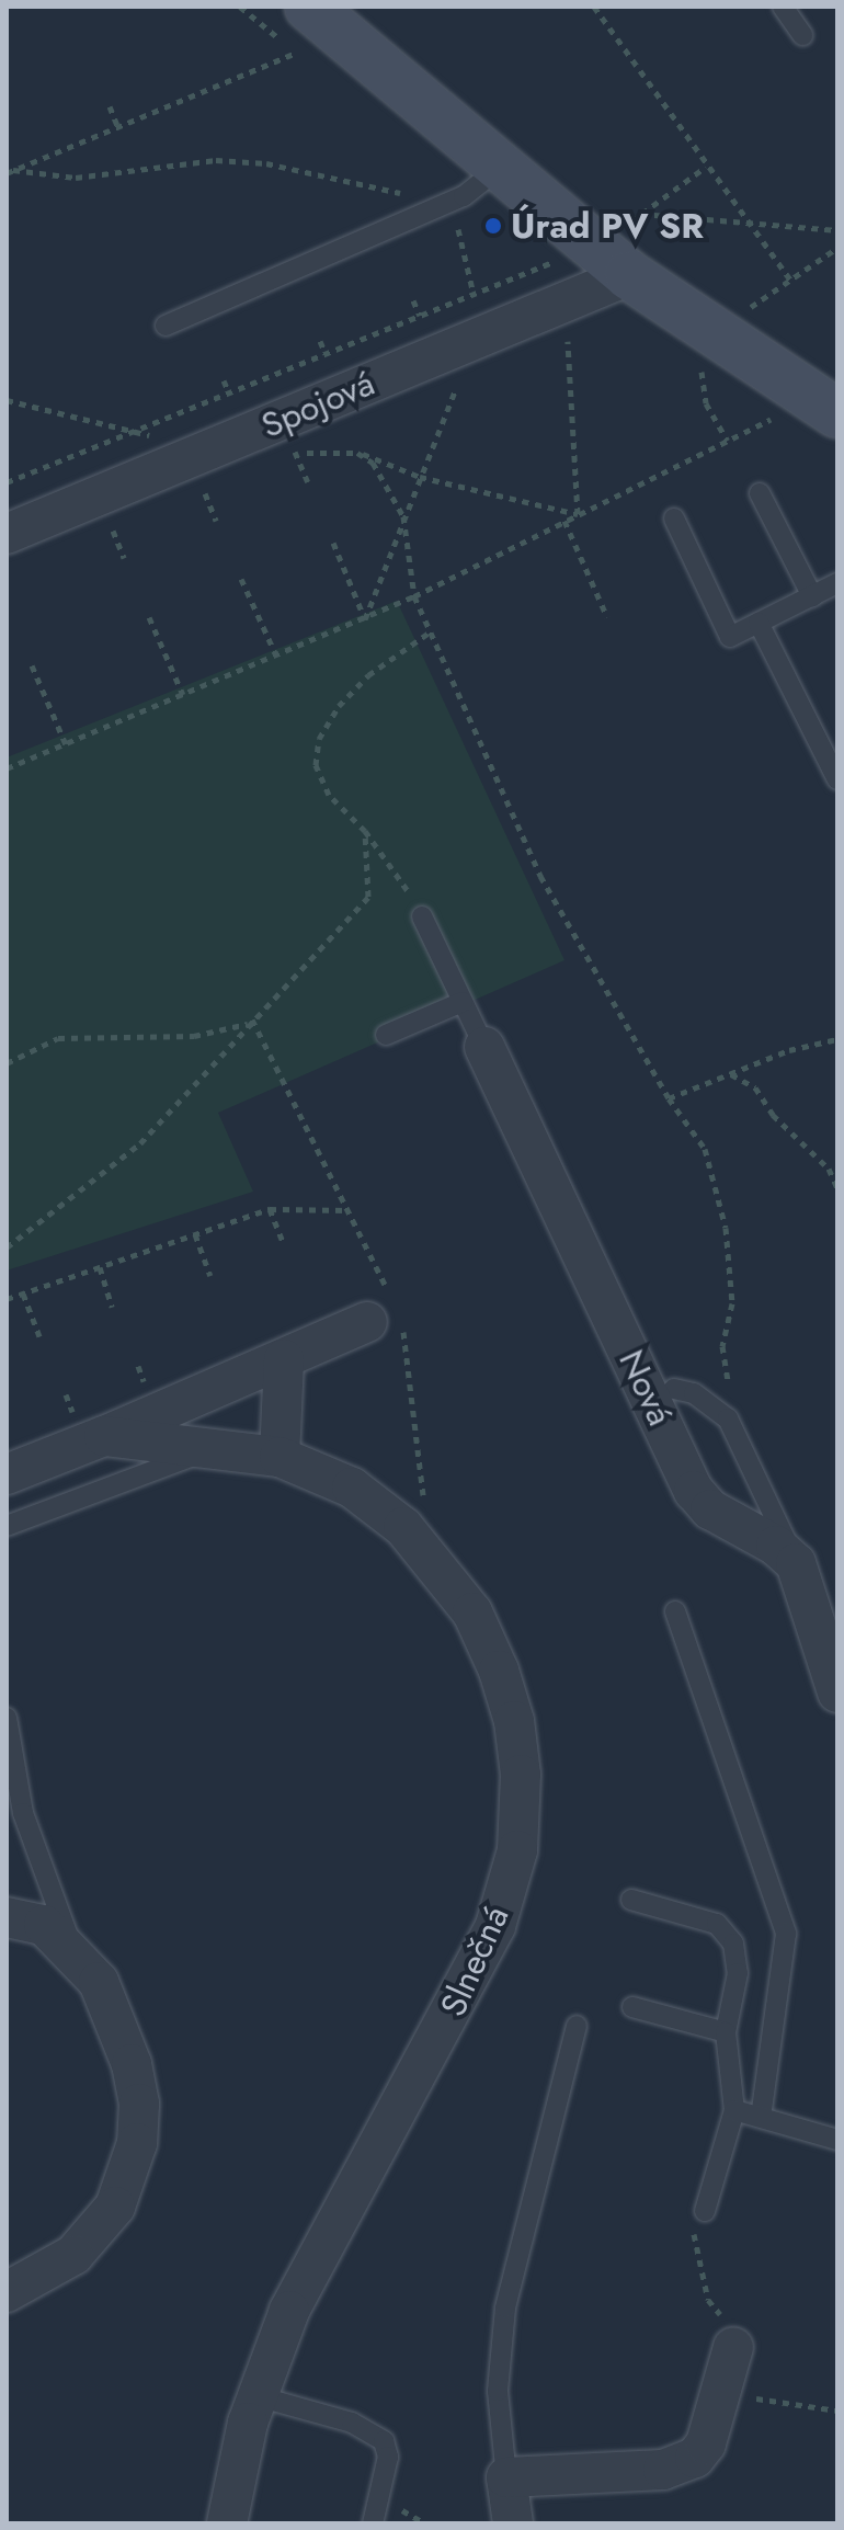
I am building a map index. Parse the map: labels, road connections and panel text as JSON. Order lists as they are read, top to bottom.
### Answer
{
  "streets": {
    "street": ["Spojová", "Nová", "Slnečná"]
  },
  "places": ["Úrad PV SR"]
}
